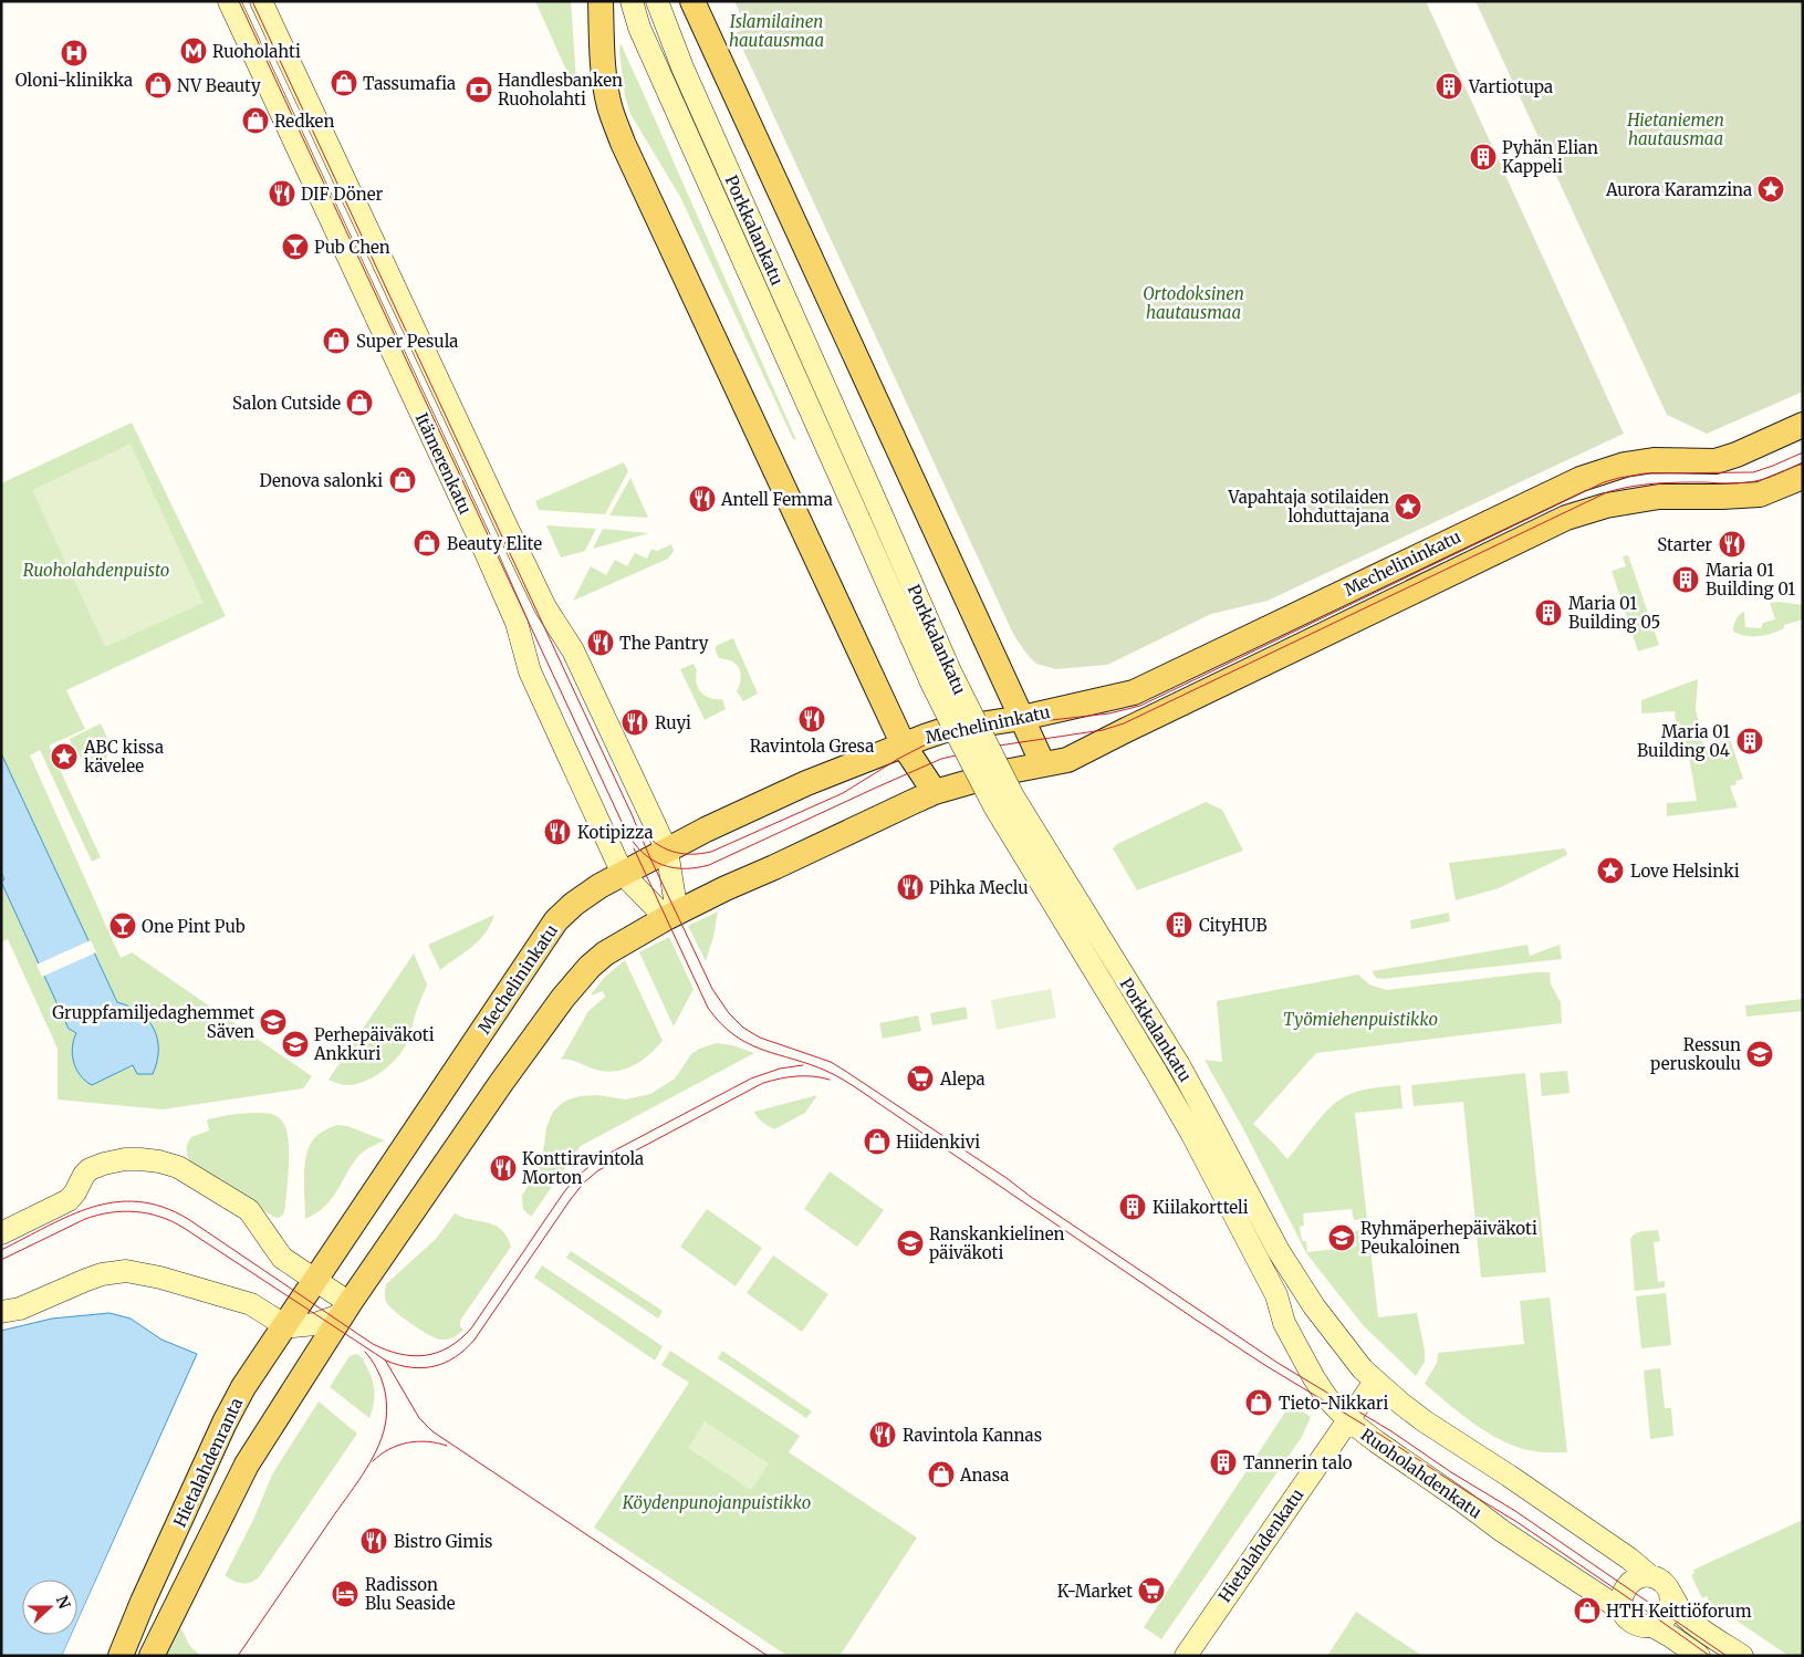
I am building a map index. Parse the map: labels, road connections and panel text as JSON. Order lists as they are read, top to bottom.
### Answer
{
  "streets": {
    "main road": [
      "Porkkalankatu",
      "Itämerenkatu",
      "Mechelininkatu",
      "Hietalahdenranta",
      "Ruoholahdenkatu",
      "Hietalahdenkatu"
    ]
  },
  "crossings": [
    ["Porkkalankatu", "Ruoholahdenkatu"],
    ["Porkkalankatu", "Hietalahdenkatu"],
    ["Itämerenkatu", "Mechelininkatu"],
    ["Mechelininkatu", "Hietalahdenranta"],
    ["Ruoholahdenkatu", "Hietalahdenkatu"]
  ],
  "parks": [
    "Islamilainen hautausmaa",
    "Hietaniemen hautausmaa",
    "Ortodoksinen hautausmaa",
    "Ruoholahdenpuisto",
    "Työmiehenpuistikko",
    "Köydenpunojanpuistikko"
  ],
  "places": {
    "metro station": ["Ruoholahti"],
    "hospital": ["Oloni-klinikka"],
    "shop": [
      "Tassumafia",
      "NV Beauty",
      "Redken",
      "Super Pesula",
      "Salon Cutside",
      "Denova salonki",
      "Beauty Elite",
      "Hiidenkivi",
      "Tieto-Nikkari",
      "Anasa",
      "HTH Keittiöforum"
    ],
    "building": [
      "Vartiotupa",
      "Pyhän Elian Kappeli",
      "Maria 01 Building 01",
      "Maria 01 Building 05",
      "Maria 01 Building 04",
      "CityHUB",
      "Kiilakortteli",
      "Tannerin talo"
    ],
    "bank": ["Handlesbanken Ruoholahti"],
    "place": [
      "Aurora Karamzina",
      "Vapahtaja sotilaiden lohduttajana",
      "ABC kissa kävelee",
      "Love Helsinki"
    ],
    "restaurant": [
      "DIF Döner",
      "Antell Femma",
      "Starter",
      "The Pantry",
      "Ravintola Gresa",
      "Ruyi",
      "Kotipizza",
      "Pihka Meclu",
      "Konttiravintola Morton",
      "Ravintola Kannas",
      "Bistro Gimis"
    ],
    "bar": ["Pub Chen", "One Pint Pub"],
    "school or university": [
      "Gruppfamiljedaghemmet Säven",
      "Perhepäiväkoti Ankkuri",
      "Ressun peruskoulu",
      "Ryhmäperhepäiväkoti Peukaloinen",
      "Ranskankielinen päiväkoti"
    ],
    "supermarket": ["Alepa", "K-Market"],
    "hotel": ["Radisson Blu Seaside"]
  },
  "north": "right"
}
